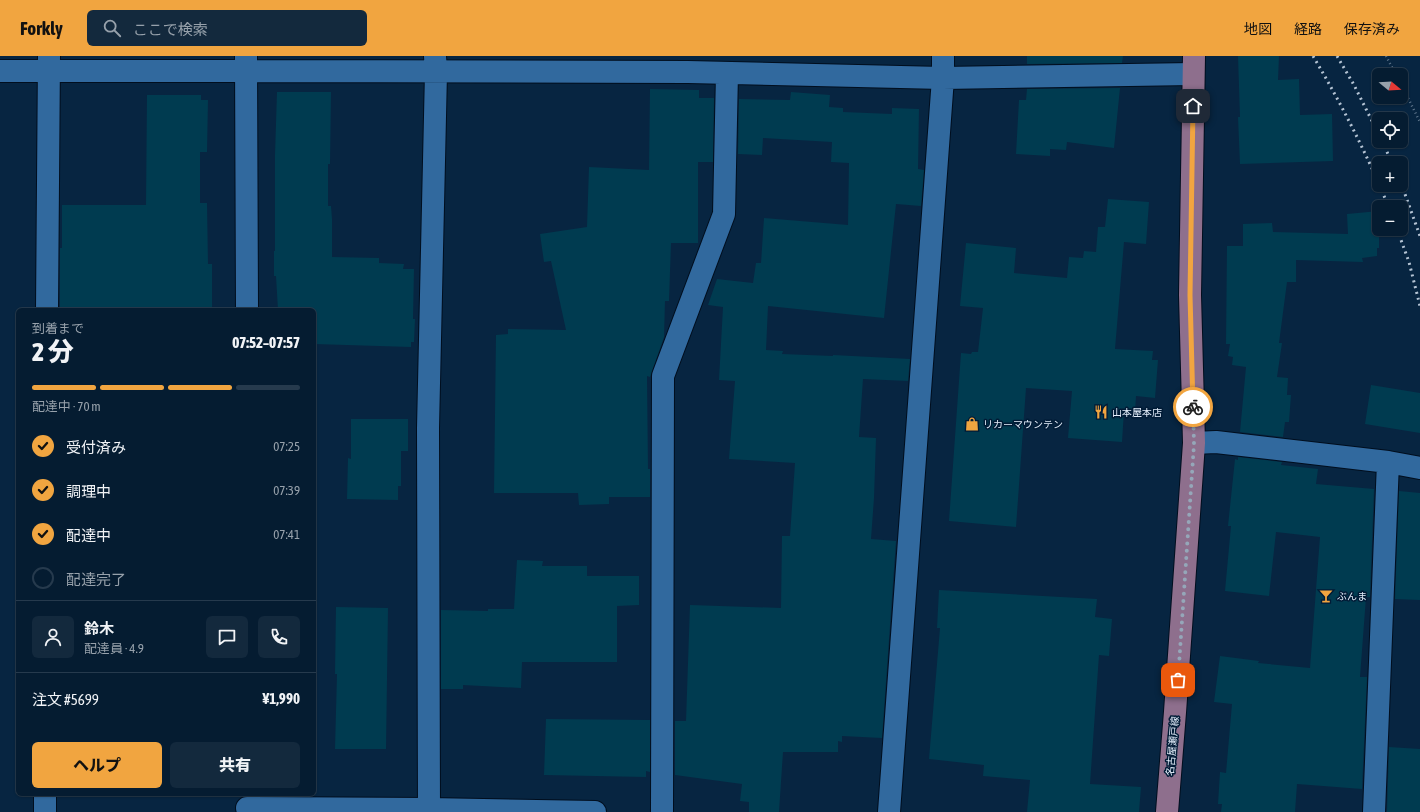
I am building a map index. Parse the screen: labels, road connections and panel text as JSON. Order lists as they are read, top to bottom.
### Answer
{
  "streets": {
    "main road": ["名古屋瀬戸線"]
  },
  "places": {
    "restaurant": ["山本屋本店"],
    "shop": ["リカーマウンテン"],
    "bar": ["ぶんま"]
  },
  "north": "right",
  "page": {
    "header": "Forkly",
    "search": "ここで検索",
    "nav": ["地図", "経路", "保存済み"],
    "map_buttons": ["+", "−"],
    "heading": ["2 分", "到着まで", "07:52–07:57"],
    "panel": [
      "鈴木",
      "配達員 · 4.9",
      "注文 #5699",
      "¥1,990"
    ],
    "bar": "配達中 · 70 m",
    "list": [
      ["受付済み", "07:25"],
      ["調理中", "07:39"],
      ["配達中", "07:41"],
      "配達完了"
    ],
    "buttons": ["ヘルプ", "共有"]
  }
}
